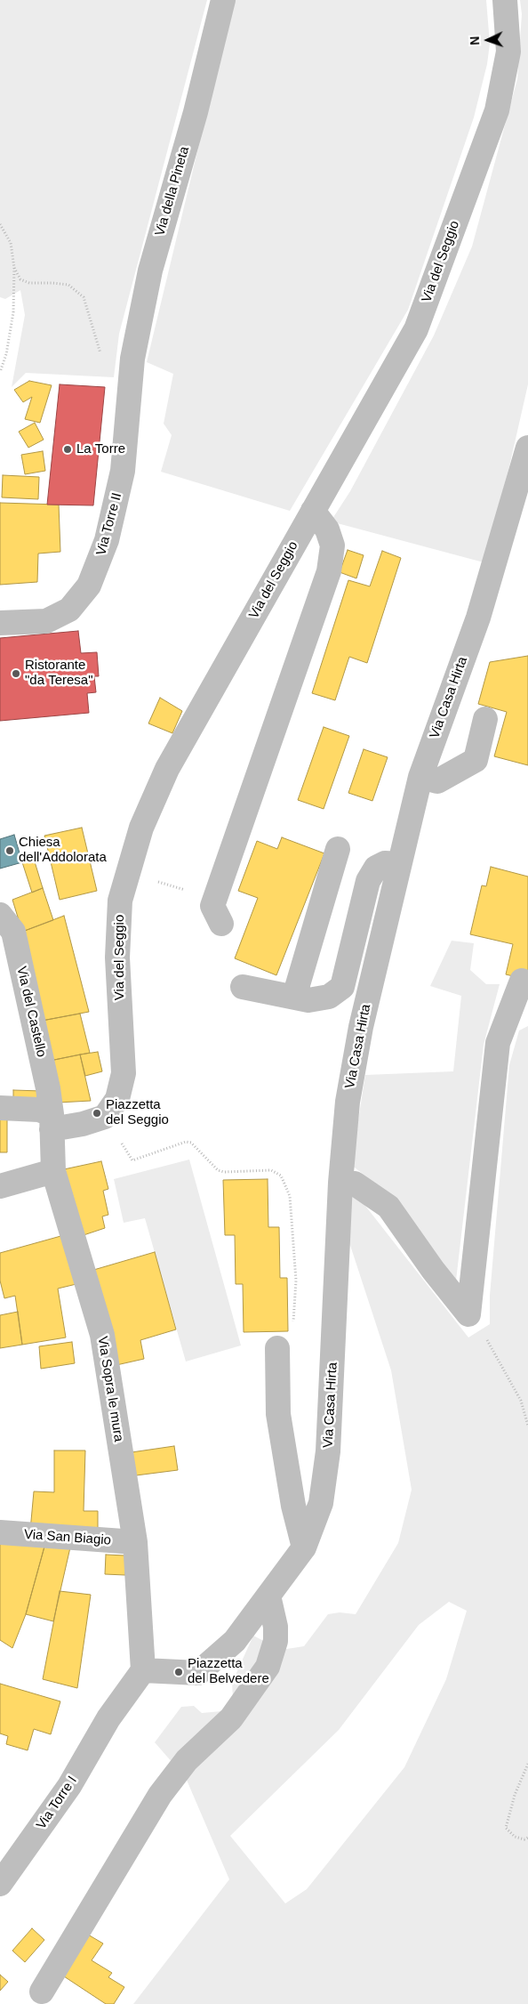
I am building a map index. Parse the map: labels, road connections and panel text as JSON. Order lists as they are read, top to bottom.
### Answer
{
  "streets": {
    "street": [
      "Via della Pineta",
      "Via del Seggio",
      "Via Torre II",
      "Via Casa Hirta",
      "Via del Castello",
      "Via Sopra le mura",
      "Via San Biagio",
      "Via Torre I"
    ]
  },
  "crossings": [
    ["Via della Pineta", "Via Torre II"],
    ["Via Casa Hirta", "Via Sopra le mura"],
    ["Via Casa Hirta", "Via Torre I"],
    ["Via del Castello", "Via Sopra le mura"],
    ["Via Sopra le mura", "Via San Biagio"],
    ["Via Sopra le mura", "Via Torre I"]
  ],
  "places": [
    "La Torre",
    "Ristorante \"da Teresa\"",
    "Chiesa dell'Addolorata",
    "Piazzetta del Seggio",
    "Piazzetta del Belvedere"
  ],
  "north": "left"
}
